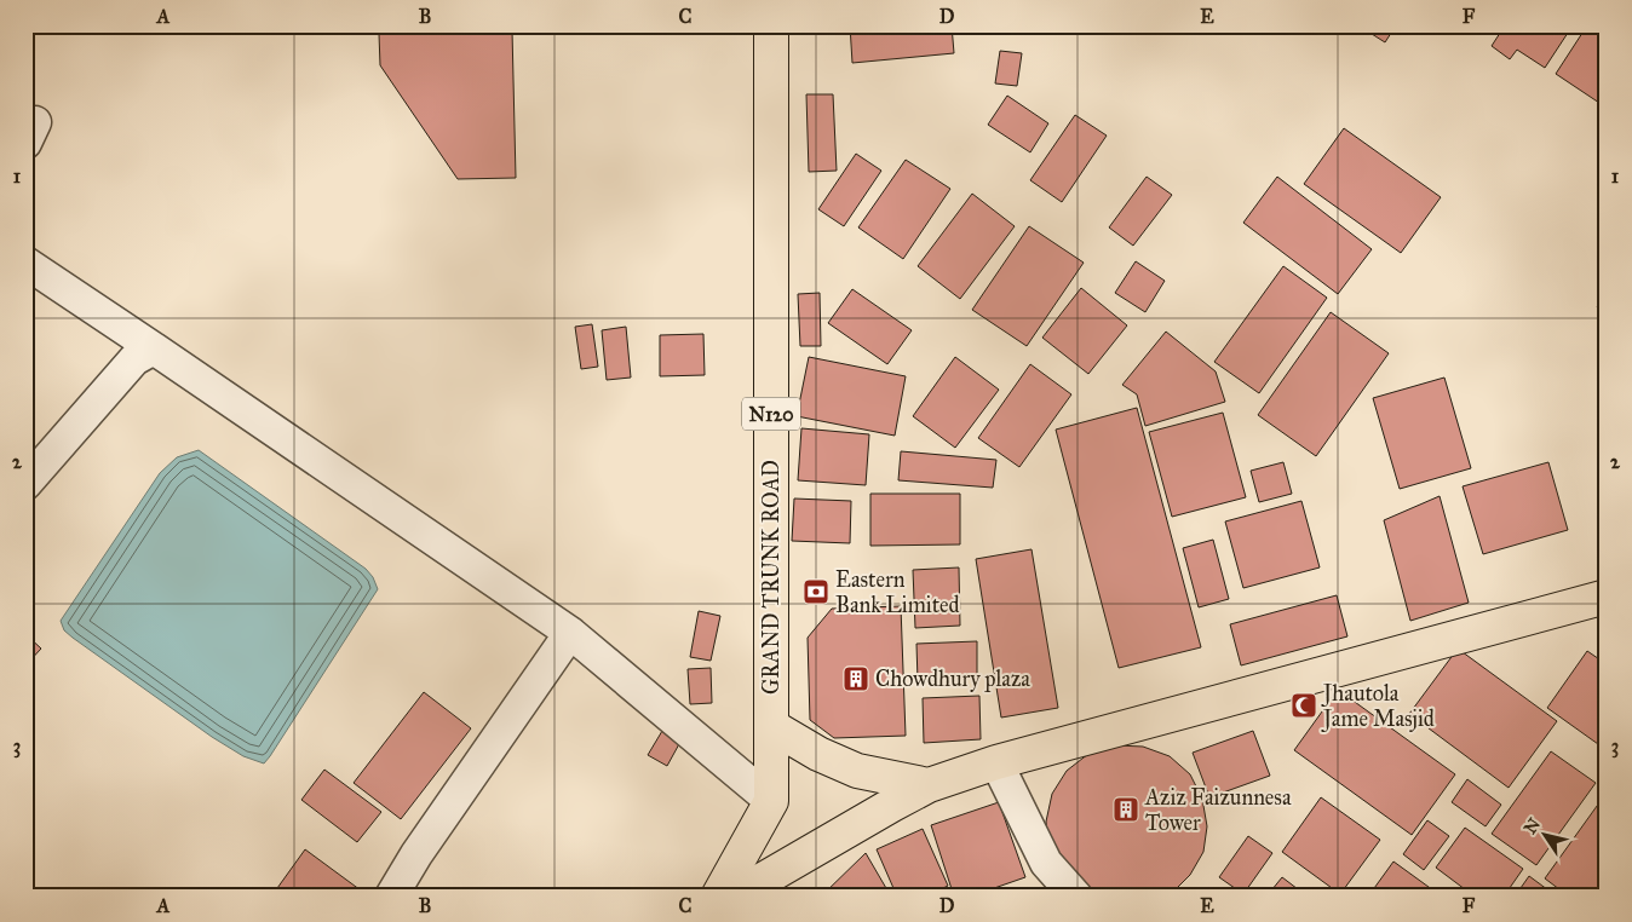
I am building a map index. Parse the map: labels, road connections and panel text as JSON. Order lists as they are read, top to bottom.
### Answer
{
  "streets": {
    "main road": ["N120", "GRAND TRUNK ROAD"]
  },
  "places": {
    "bank": ["Eastern Bank Limited"],
    "building": ["Chowdhury plaza", "Aziz Faizunnesa Tower"],
    "mosque": ["Jhautola Jame Masjid"]
  },
  "north": "top left",
  "grid": {
    "columns": [
      "A",
      "B",
      "C",
      "D",
      "E",
      "F"
    ],
    "rows": ["1", "2", "3"]
  }
}
